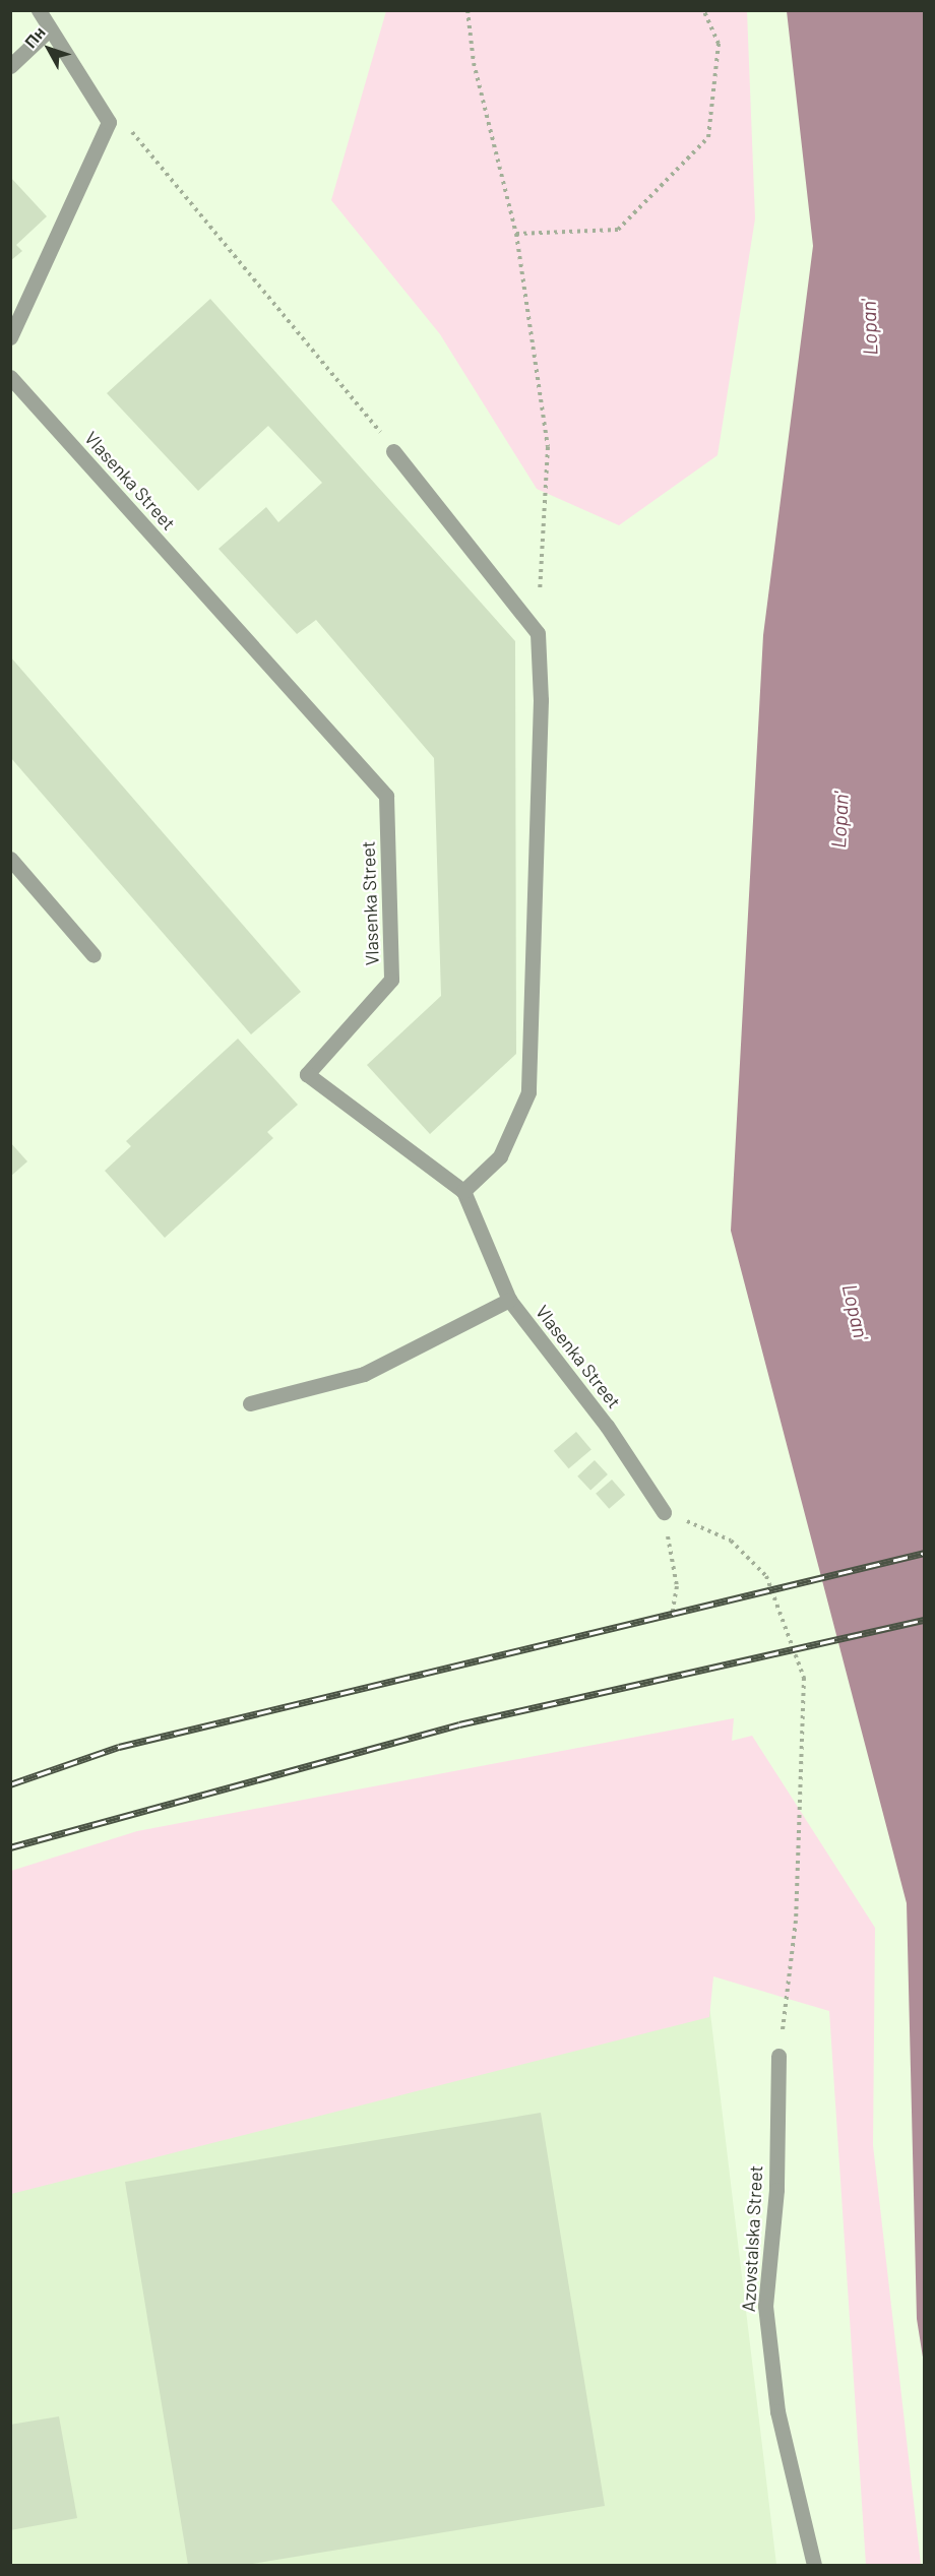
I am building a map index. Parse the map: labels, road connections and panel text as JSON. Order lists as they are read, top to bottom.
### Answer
{
  "streets": {
    "street": ["Vlasenka Street", "Azovstalska Street"]
  },
  "water": ["Lopan'"],
  "north": "top left"
}
